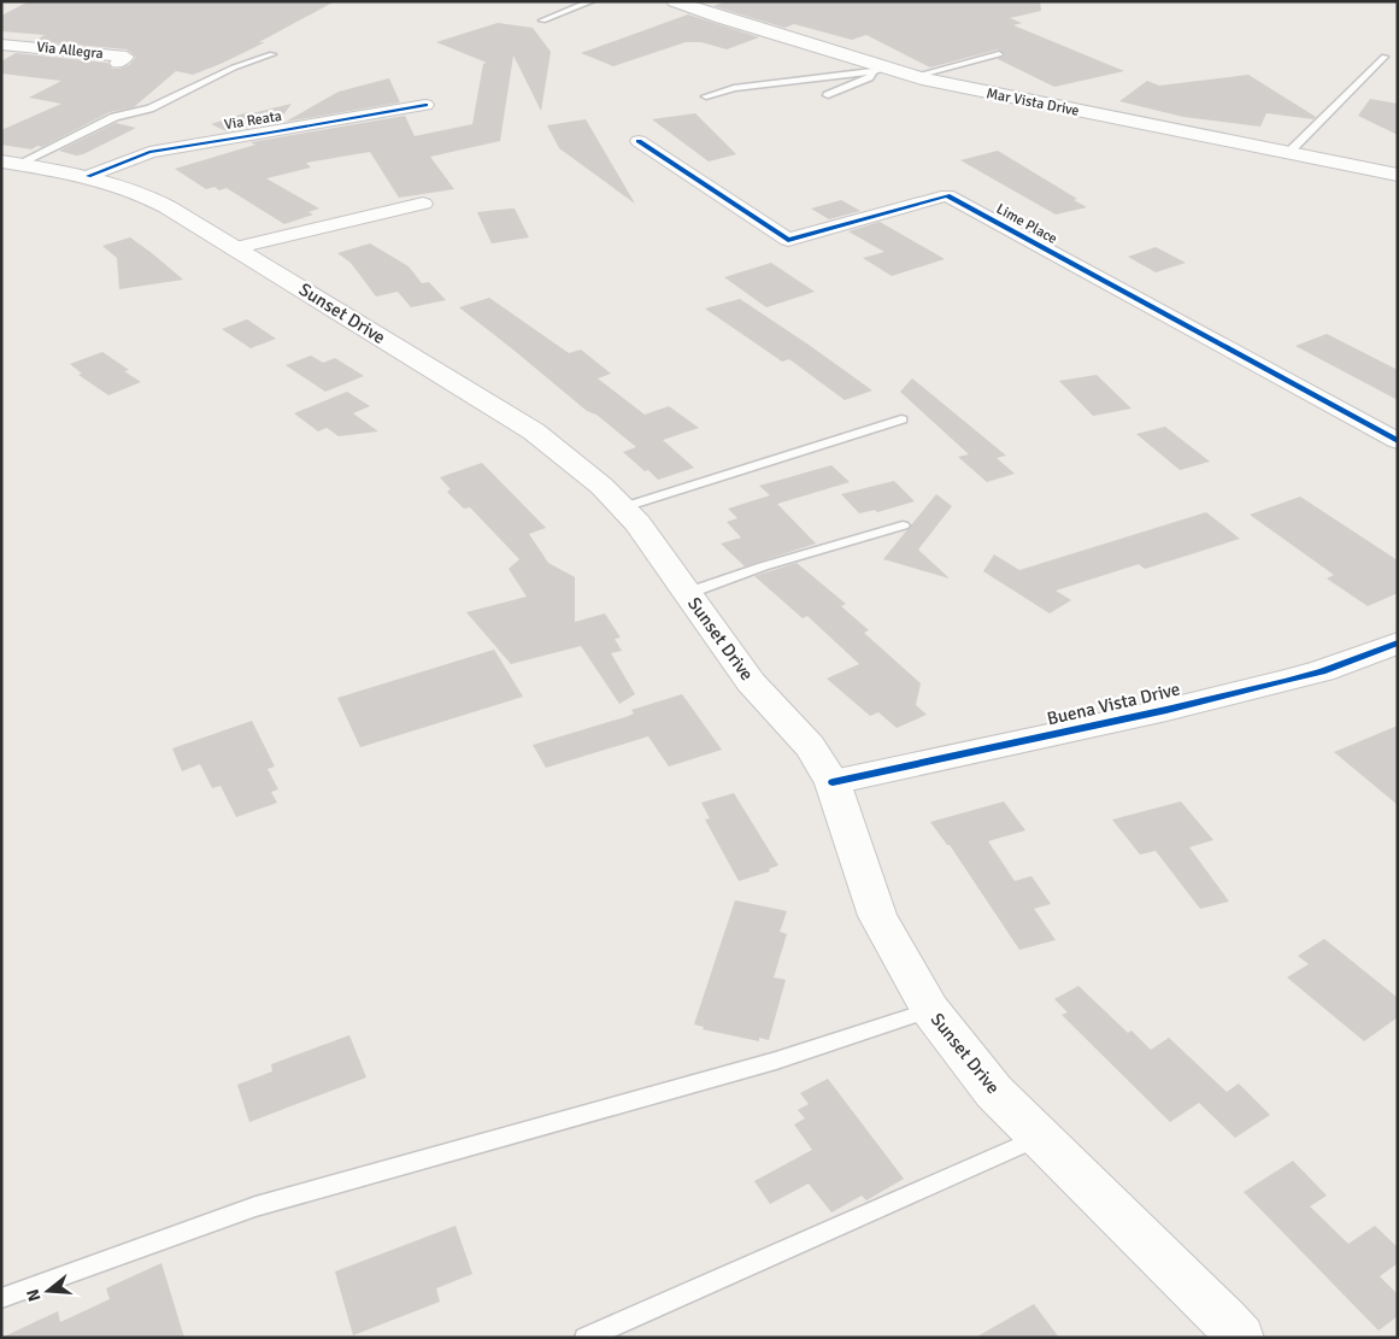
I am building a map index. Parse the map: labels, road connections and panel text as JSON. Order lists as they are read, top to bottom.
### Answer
{
  "streets": {
    "main road": ["Mar Vista Drive", "Sunset Drive", "Buena Vista Drive"],
    "street": ["Via Allegra", "Via Reata", "Lime Place"]
  },
  "crossings": [
    ["Via Reata", "Sunset Drive"],
    ["Sunset Drive", "Buena Vista Drive"]
  ],
  "north": "left"
}
